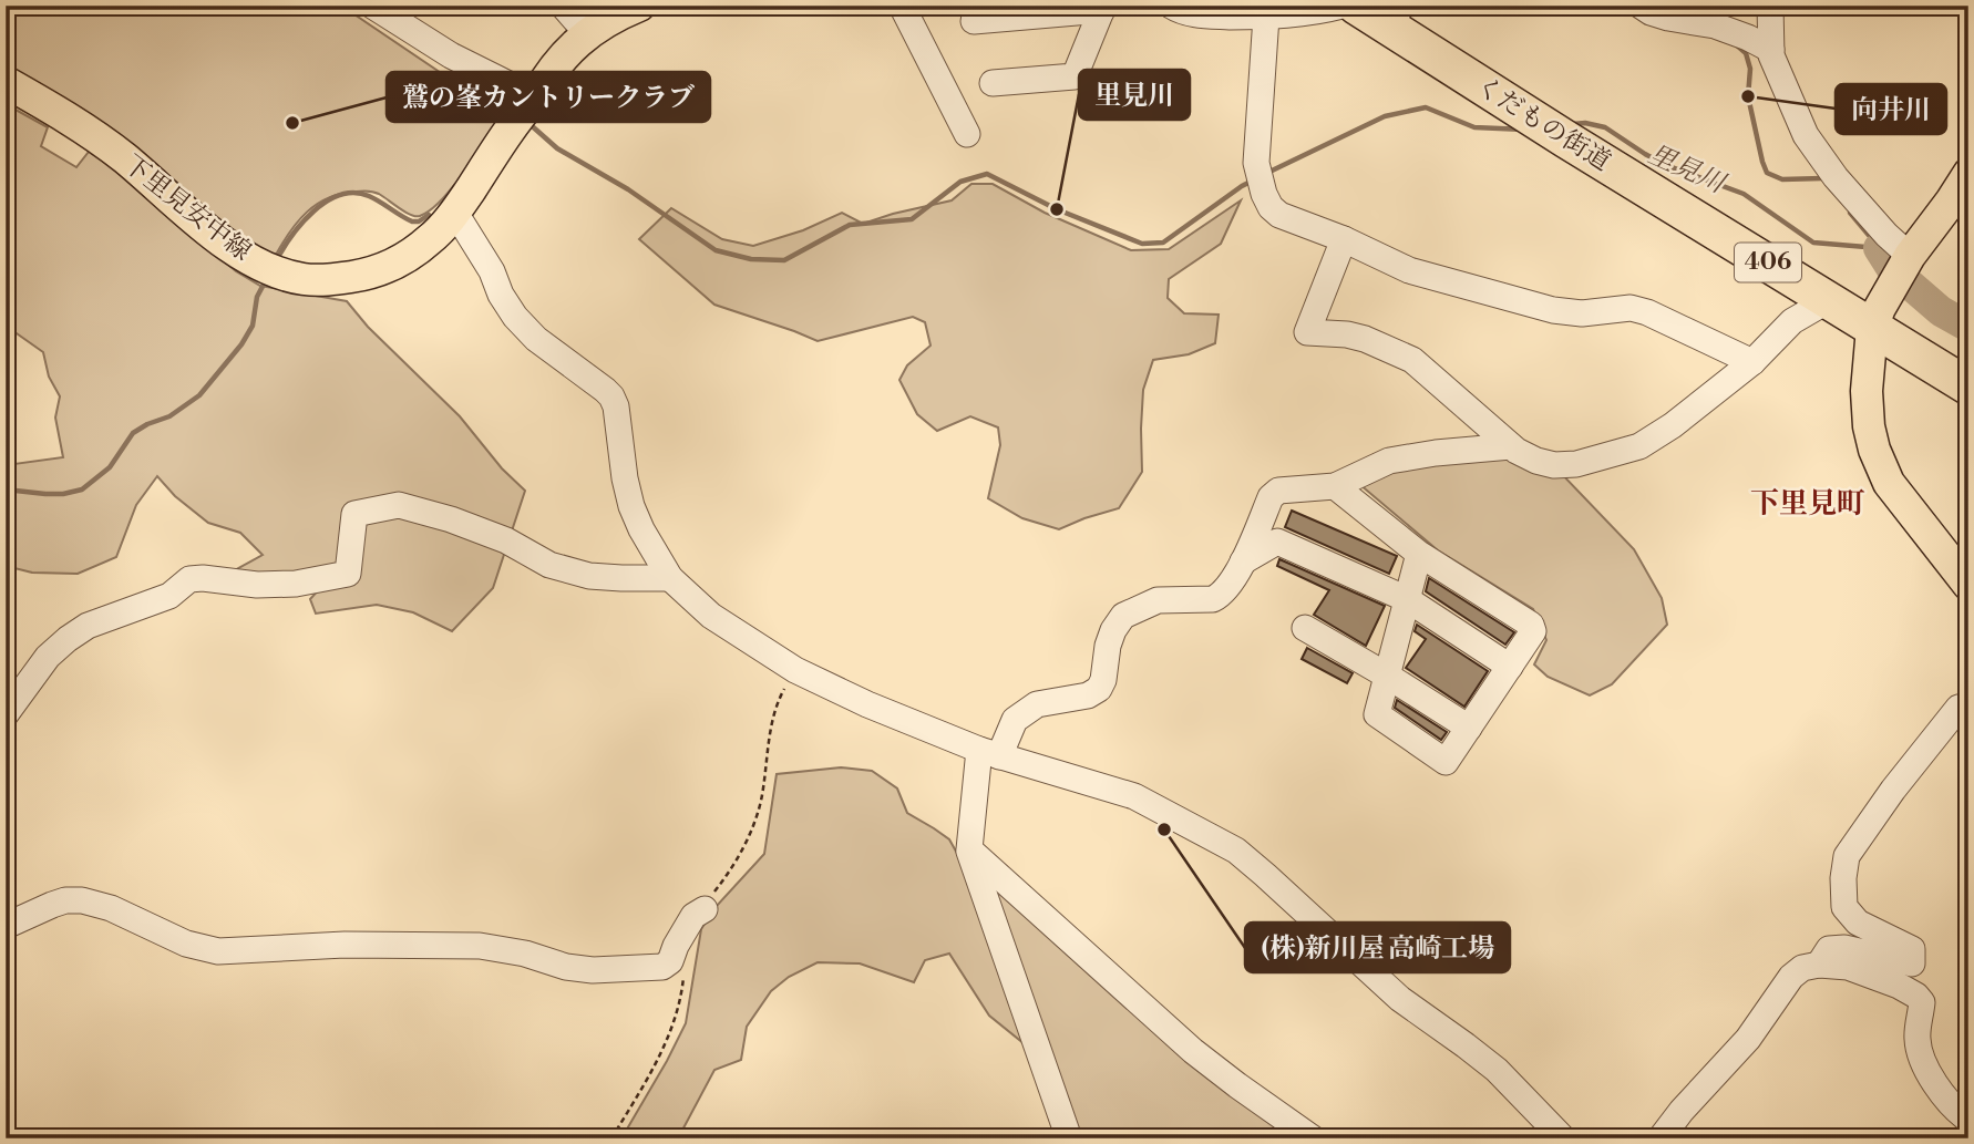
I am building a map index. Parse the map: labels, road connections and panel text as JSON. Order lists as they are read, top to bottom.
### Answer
{
  "streets": {
    "highway": ["くだもの街道", "406"],
    "main road": ["下里見安中線"]
  },
  "districts": ["下里見町"],
  "water": ["里見川"],
  "places": [
    "向井川",
    "鷲の峯カントリークラブ",
    "里見川",
    "(株)新川屋 高崎工場"
  ]
}
